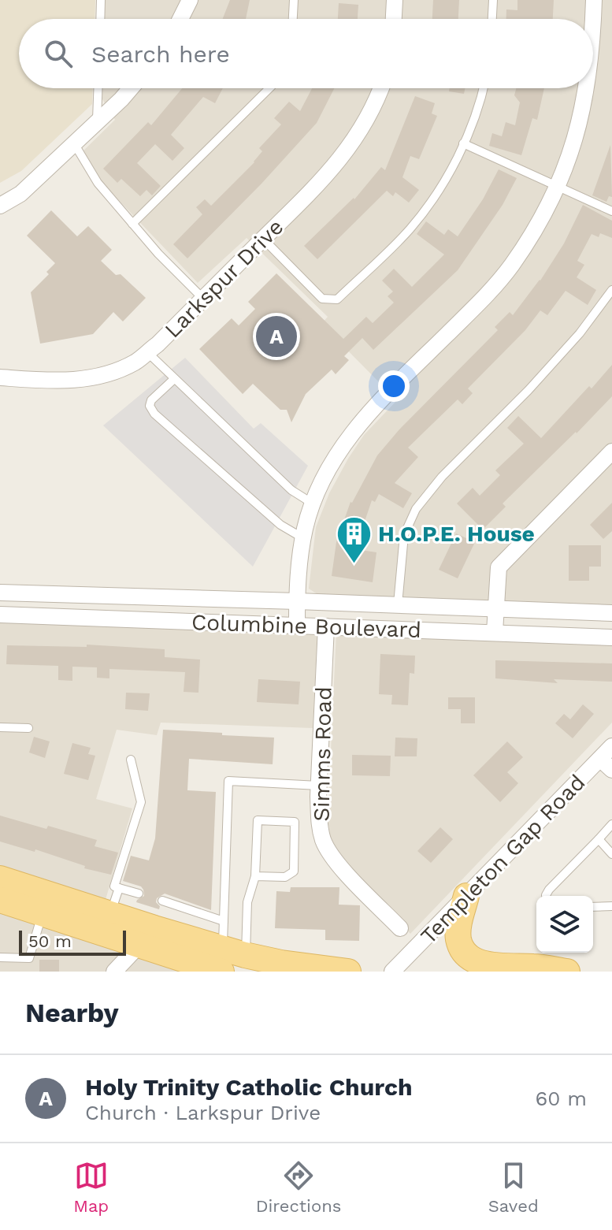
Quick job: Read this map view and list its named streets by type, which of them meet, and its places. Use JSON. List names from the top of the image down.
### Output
{
  "streets": {
    "street": [
      "Larkspur Drive",
      "Columbine Boulevard",
      "Simms Road",
      "Templeton Gap Road"
    ]
  },
  "crossings": [
    ["Columbine Boulevard", "Simms Road"]
  ],
  "places": {
    "building": ["H.O.P.E. House"]
  },
  "scale_bar": "50 m",
  "page": {
    "search": "Search here",
    "pins": "A",
    "scale": "50 m",
    "heading": "Nearby",
    "list": [
      {
        "mark": "A",
        "name": "Holy Trinity Catholic Church",
        "note": "Church · Larkspur Drive",
        "value": "60 m"
      }
    ],
    "nav": ["Map", "Directions", "Saved"]
  }
}
